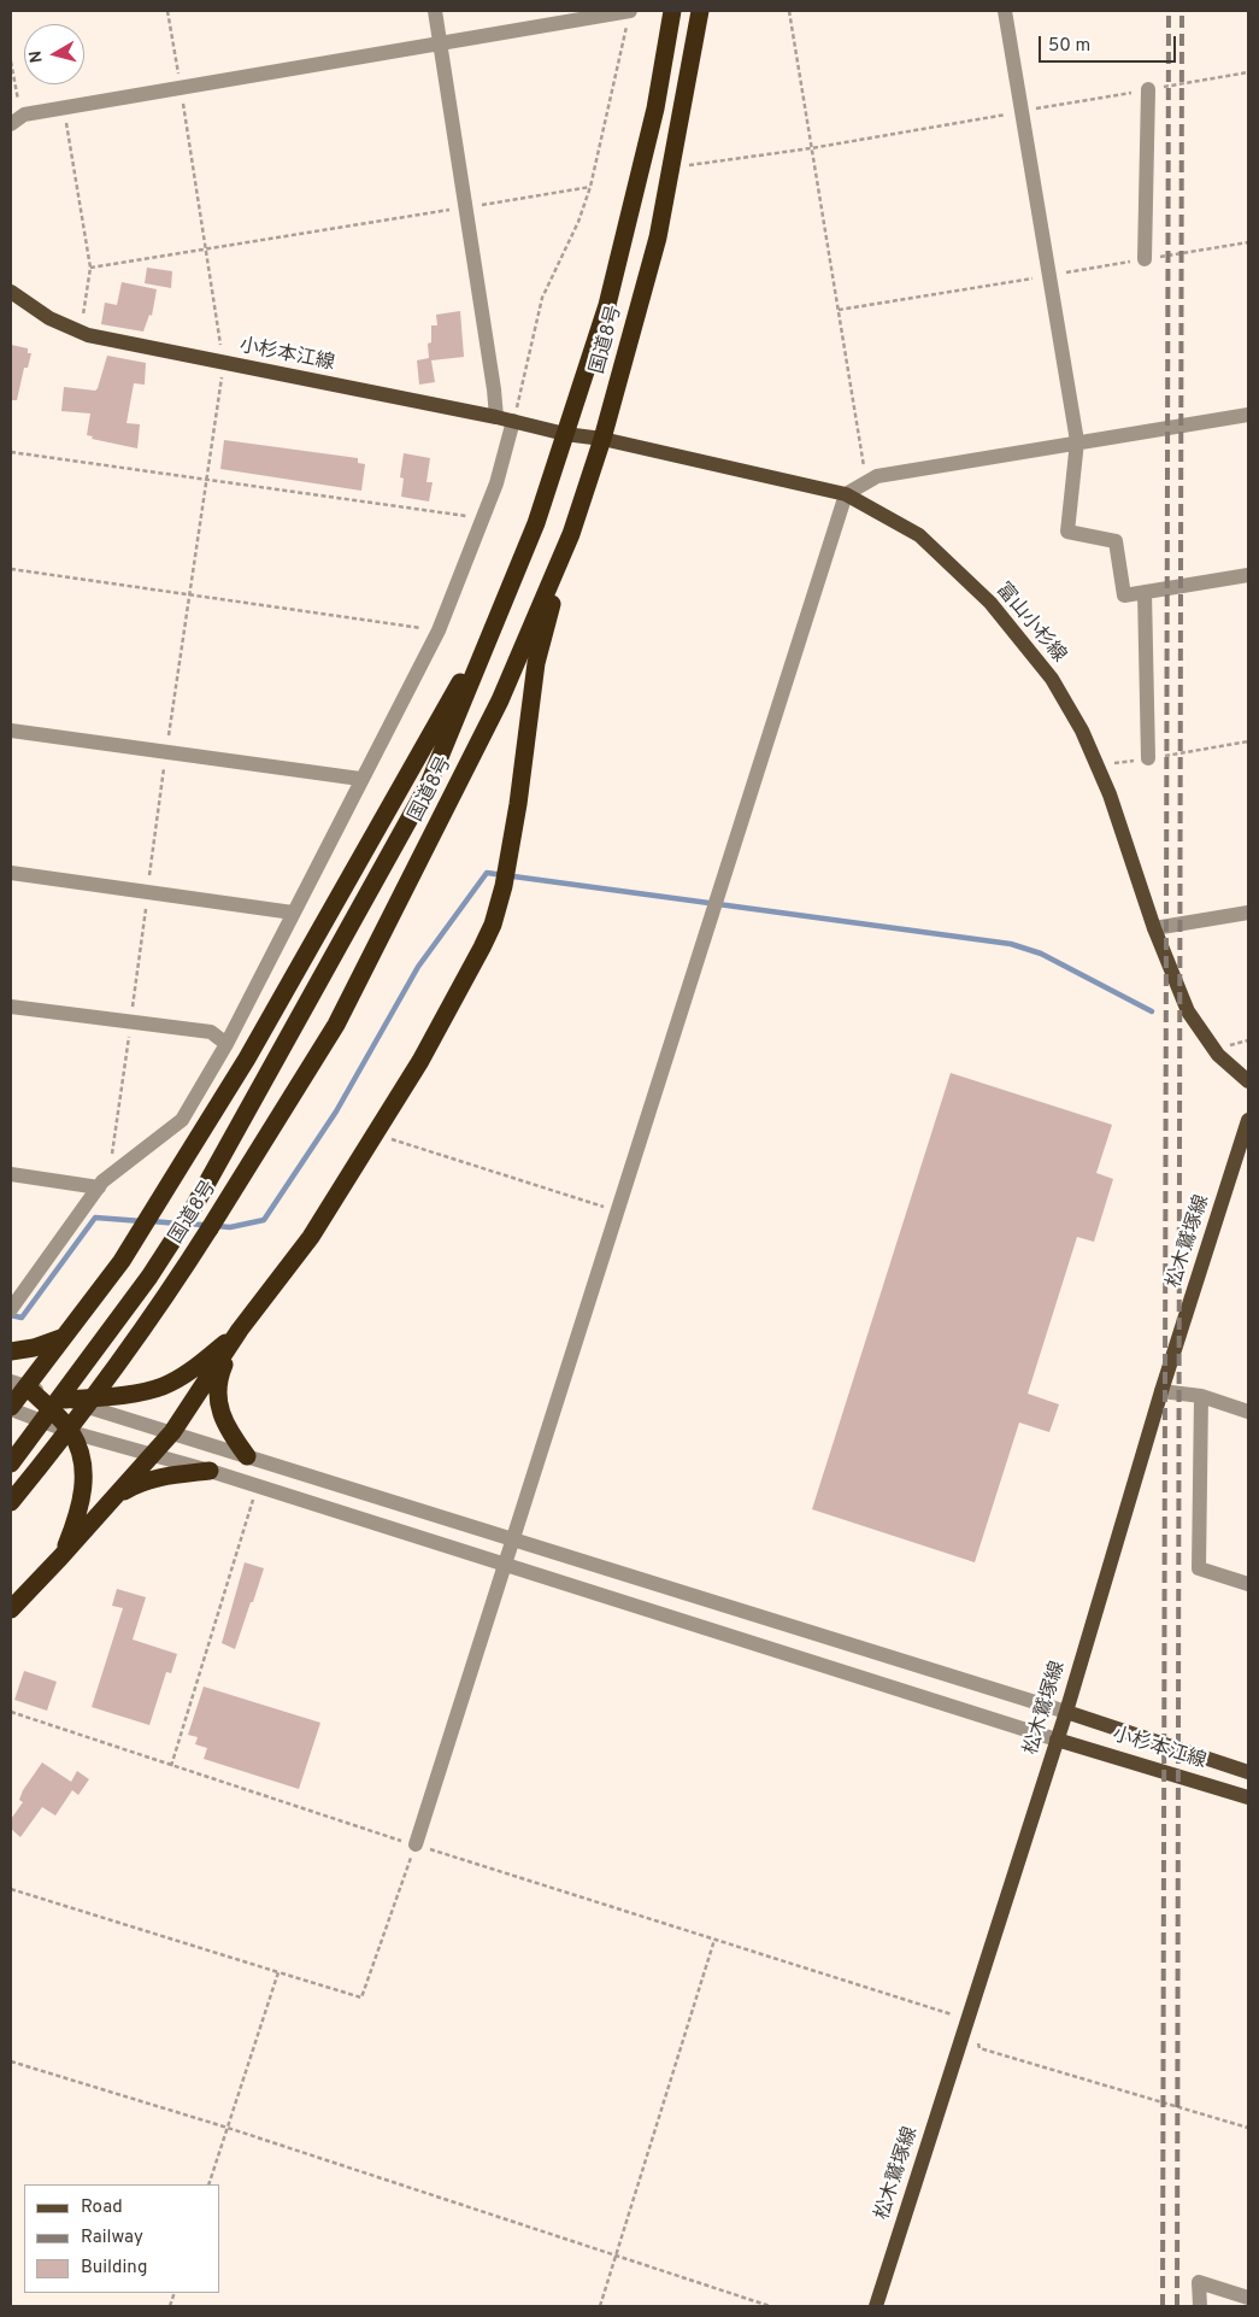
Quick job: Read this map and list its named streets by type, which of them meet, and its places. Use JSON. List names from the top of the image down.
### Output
{
  "streets": {
    "highway": ["国道8号"],
    "main road": ["小杉本江線", "富山小杉線", "松木鷲塚線"]
  },
  "crossings": [
    ["国道8号", "小杉本江線"],
    ["国道8号", "富山小杉線"],
    ["小杉本江線", "富山小杉線"],
    ["小杉本江線", "松木鷲塚線"]
  ],
  "legend": ["Road", "Railway", "Building"],
  "scale_bar": "50 m",
  "north": "left"
}
